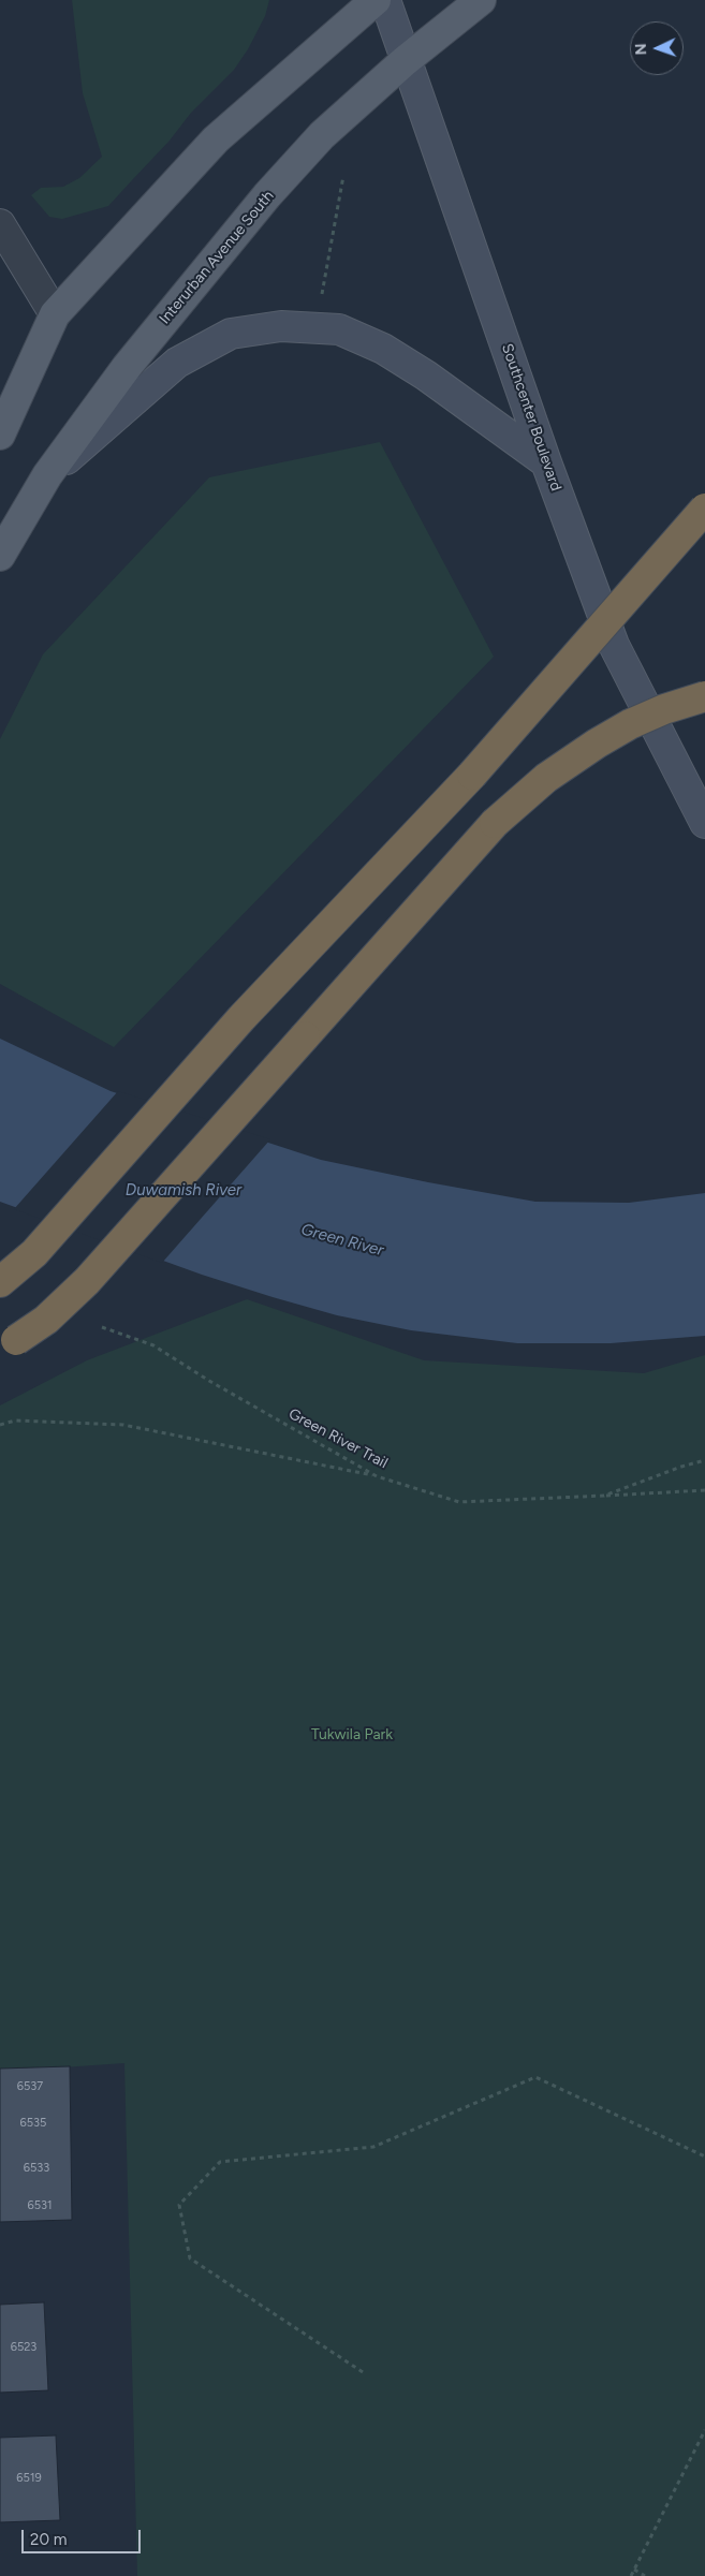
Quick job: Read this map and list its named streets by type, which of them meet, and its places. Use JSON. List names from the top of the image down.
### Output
{
  "streets": {
    "main road": ["Interurban Avenue South", "Southcenter Boulevard"],
    "path": ["Green River Trail"]
  },
  "crossings": [
    ["Interurban Avenue South", "Southcenter Boulevard"]
  ],
  "water": ["Duwamish River", "Green River"],
  "parks": ["Tukwila Park"],
  "house_numbers": [
    "6537",
    "6535",
    "6533",
    "6531",
    "6523",
    "6519"
  ],
  "scale_bar": "20 m",
  "north": "left"
}
